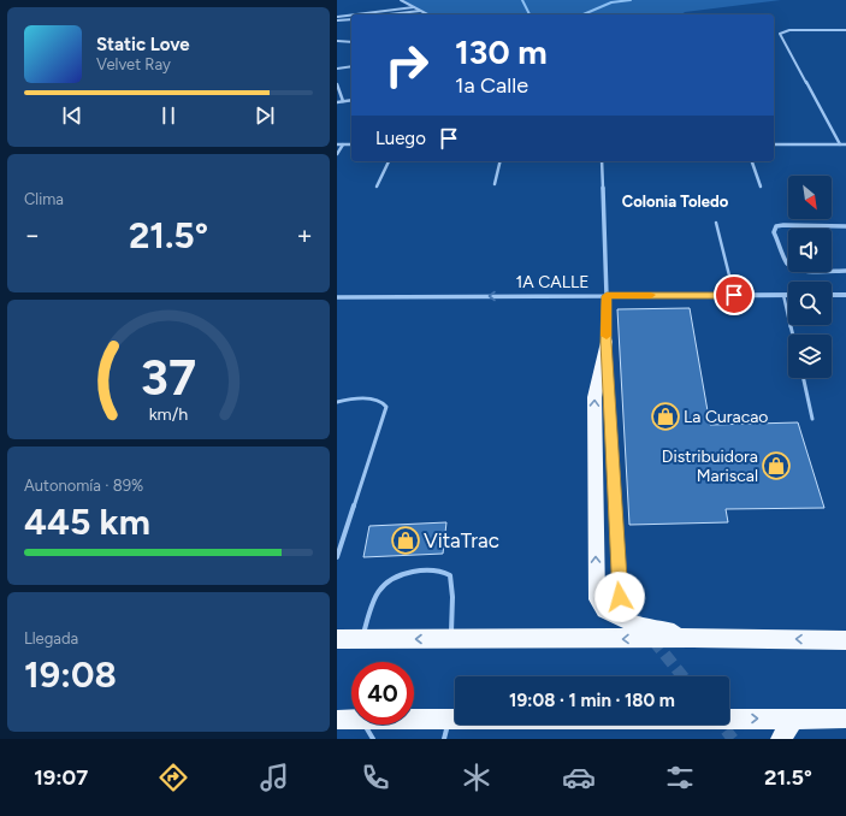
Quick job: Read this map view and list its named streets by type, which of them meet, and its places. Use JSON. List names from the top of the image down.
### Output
{
  "streets": {
    "street": ["1A CALLE"]
  },
  "one_way": ["1A CALLE"],
  "districts": ["Colonia Toledo"],
  "places": {
    "shop": ["La Curacao", "Distribuidora Mariscal", "VitaTrac"]
  },
  "north": "bottom right",
  "page": {
    "turn": ["130 m", "1a Calle"],
    "song": ["Static Love", "Velvet Ray"],
    "then": "Luego",
    "tile": [
      "Clima",
      ["Autonomía · 89%", "445 km"],
      ["Llegada", "19:08"]
    ],
    "heat": ["−", "21.5°", "+"],
    "limit": "40",
    "trip": "19:08 · 1 min · 180 m",
    "tabs": ["19:07", "21.5°"],
    "gauge": ["37", "km/h"]
  }
}
